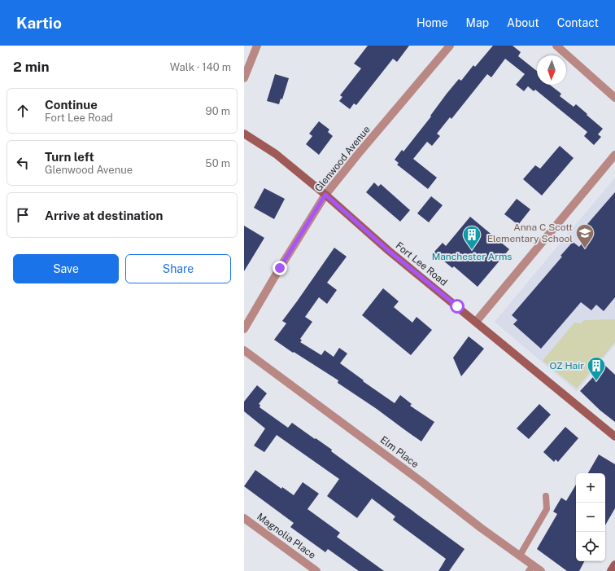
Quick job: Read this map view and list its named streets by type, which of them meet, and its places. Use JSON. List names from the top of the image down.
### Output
{
  "streets": {
    "main road": ["Fort Lee Road"],
    "street": ["Glenwood Avenue", "Elm Place", "Magnolia Place"]
  },
  "crossings": [
    ["Glenwood Avenue", "Fort Lee Road"]
  ],
  "places": {
    "school or university": ["Anna C Scott Elementary School"],
    "building": ["Manchester Arms", "OZ Hair"]
  },
  "north": "bottom",
  "page": {
    "header": "Kartio",
    "nav": [
      "Home",
      "Map",
      "About",
      "Contact"
    ],
    "heading": ["2 min", "Walk · 140 m"],
    "list": [
      ["Continue", "Fort Lee Road", "90 m"],
      ["Turn left", "Glenwood Avenue", "50 m"],
      "Arrive at destination"
    ],
    "buttons": ["Save", "Share"],
    "map_buttons": ["+", "−"]
  }
}
